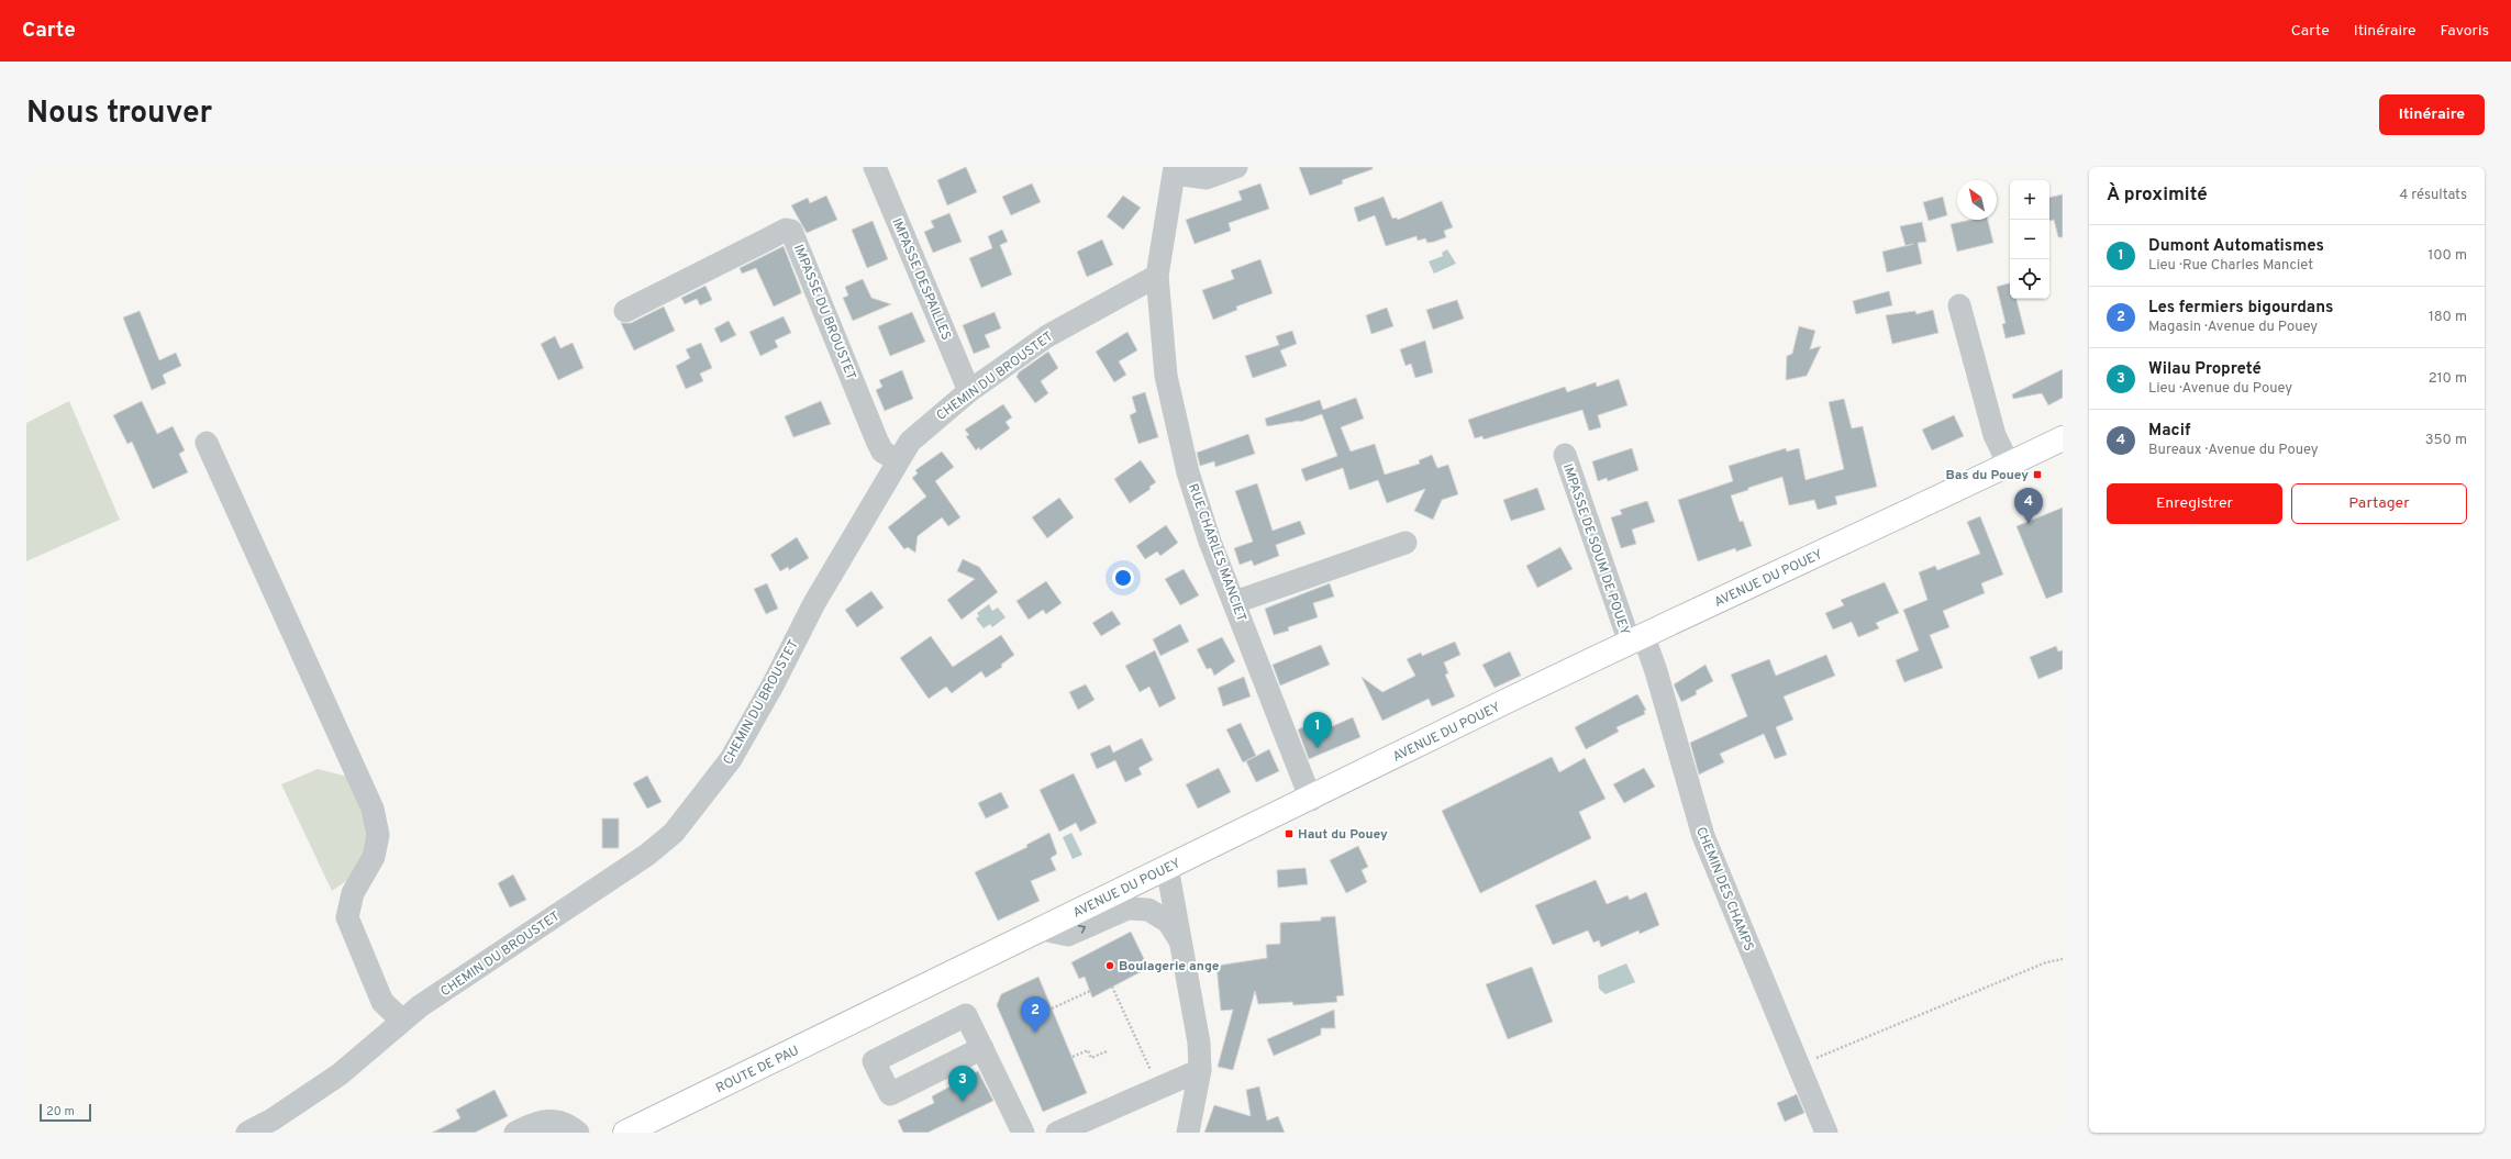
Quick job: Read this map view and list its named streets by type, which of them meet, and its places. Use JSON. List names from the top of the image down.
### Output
{
  "streets": {
    "main road": ["AVENUE DU POUEY", "ROUTE DE PAU"],
    "street": [
      "IMPASSE DESPAILLES",
      "IMPASSE DU BROUSTET",
      "CHEMIN DU BROUSTET",
      "IMPASSE DE SOUM DE POUEY",
      "RUE CHARLES MANCIET",
      "CHEMIN DES CHAMPS"
    ]
  },
  "crossings": [
    ["IMPASSE DESPAILLES", "CHEMIN DU BROUSTET"],
    ["IMPASSE DU BROUSTET", "CHEMIN DU BROUSTET"],
    ["CHEMIN DU BROUSTET", "RUE CHARLES MANCIET"],
    ["IMPASSE DE SOUM DE POUEY", "AVENUE DU POUEY"],
    ["IMPASSE DE SOUM DE POUEY", "CHEMIN DES CHAMPS"],
    ["RUE CHARLES MANCIET", "AVENUE DU POUEY"],
    ["AVENUE DU POUEY", "CHEMIN DES CHAMPS"],
    ["AVENUE DU POUEY", "ROUTE DE PAU"]
  ],
  "places": {
    "transit": ["Bas du Pouey", "Haut du Pouey"],
    "other": ["Boulagerie ange"]
  },
  "scale_bar": "20 m",
  "north": "top left",
  "page": {
    "header": "Carte",
    "nav": ["Carte", "Itinéraire", "Favoris"],
    "title": "Nous trouver",
    "buttons": [
      "Itinéraire",
      ["Enregistrer", "Partager"]
    ],
    "heading": ["À proximité", "4 résultats"],
    "map_buttons": ["+", "−"],
    "list": [
      {
        "mark": "1",
        "name": "Dumont Automatismes",
        "note": "Lieu · Rue Charles Manciet",
        "value": "100 m"
      },
      {
        "mark": "2",
        "name": "Les fermiers bigourdans",
        "note": "Magasin · Avenue du Pouey",
        "value": "180 m"
      },
      {
        "mark": "3",
        "name": "Wilau Propreté",
        "note": "Lieu · Avenue du Pouey",
        "value": "210 m"
      },
      {
        "mark": "4",
        "name": "Macif",
        "note": "Bureaux · Avenue du Pouey",
        "value": "350 m"
      }
    ],
    "pins": [
      "4",
      "1",
      "2",
      "3"
    ],
    "scale": "20 m"
  }
}
